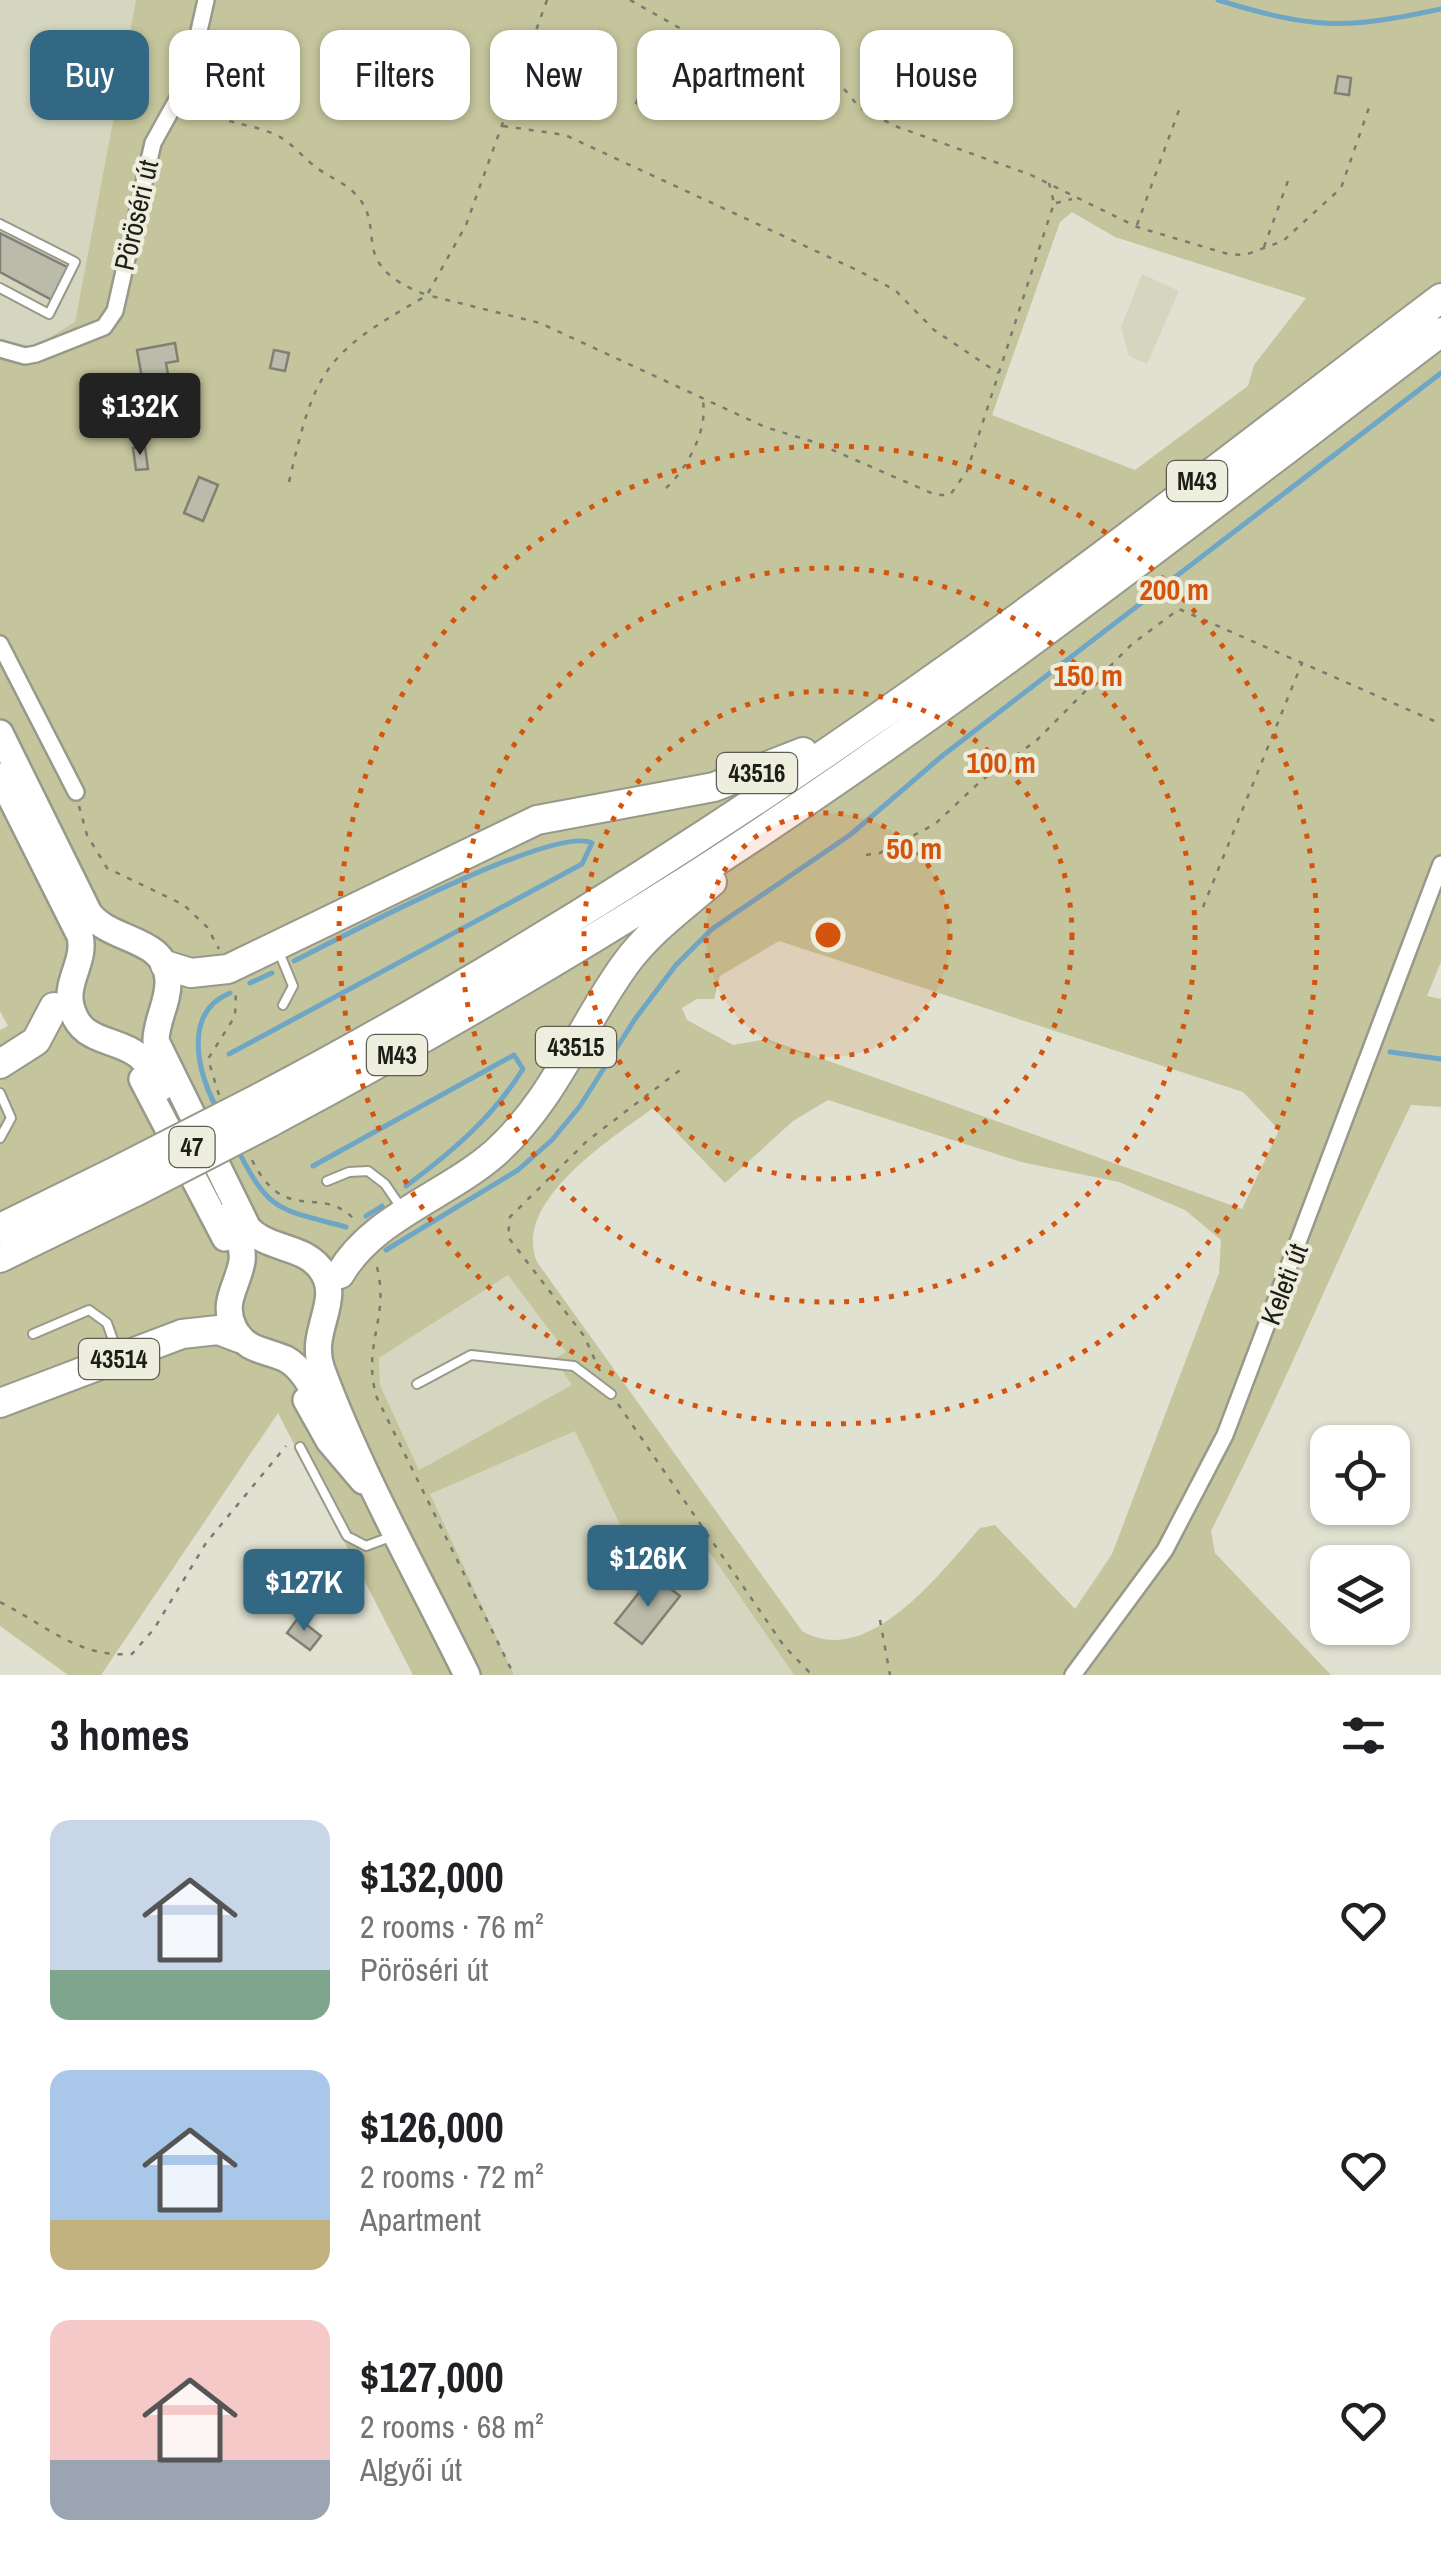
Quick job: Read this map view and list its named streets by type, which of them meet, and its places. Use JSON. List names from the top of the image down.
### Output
{
  "streets": {
    "highway": [
      "M43",
      "43516",
      "43515",
      "43514"
    ],
    "main road": ["47"],
    "street": ["Pöröséri út", "Keleti út"]
  },
  "crossings": [
    ["M43", "43516"],
    ["M43", "43515"],
    ["43516", "47"],
    ["43515", "47"],
    ["47", "43514"]
  ],
  "page": {
    "chip": [
      "Buy",
      "Rent",
      "Filters",
      "New",
      "Apartment",
      "House"
    ],
    "price": ["$132K", "$126K", "$127K"],
    "heading": "3 homes",
    "list": [
      {
        "name": "$132,000",
        "note": "2 rooms · 76 m² · Pöröséri út"
      },
      {
        "name": "$126,000",
        "note": "2 rooms · 72 m² · Apartment"
      },
      {
        "name": "$127,000",
        "note": "2 rooms · 68 m² · Algyői út"
      }
    ]
  },
  "rings": [
    "200 m",
    "150 m",
    "100 m",
    "50 m"
  ]
}
